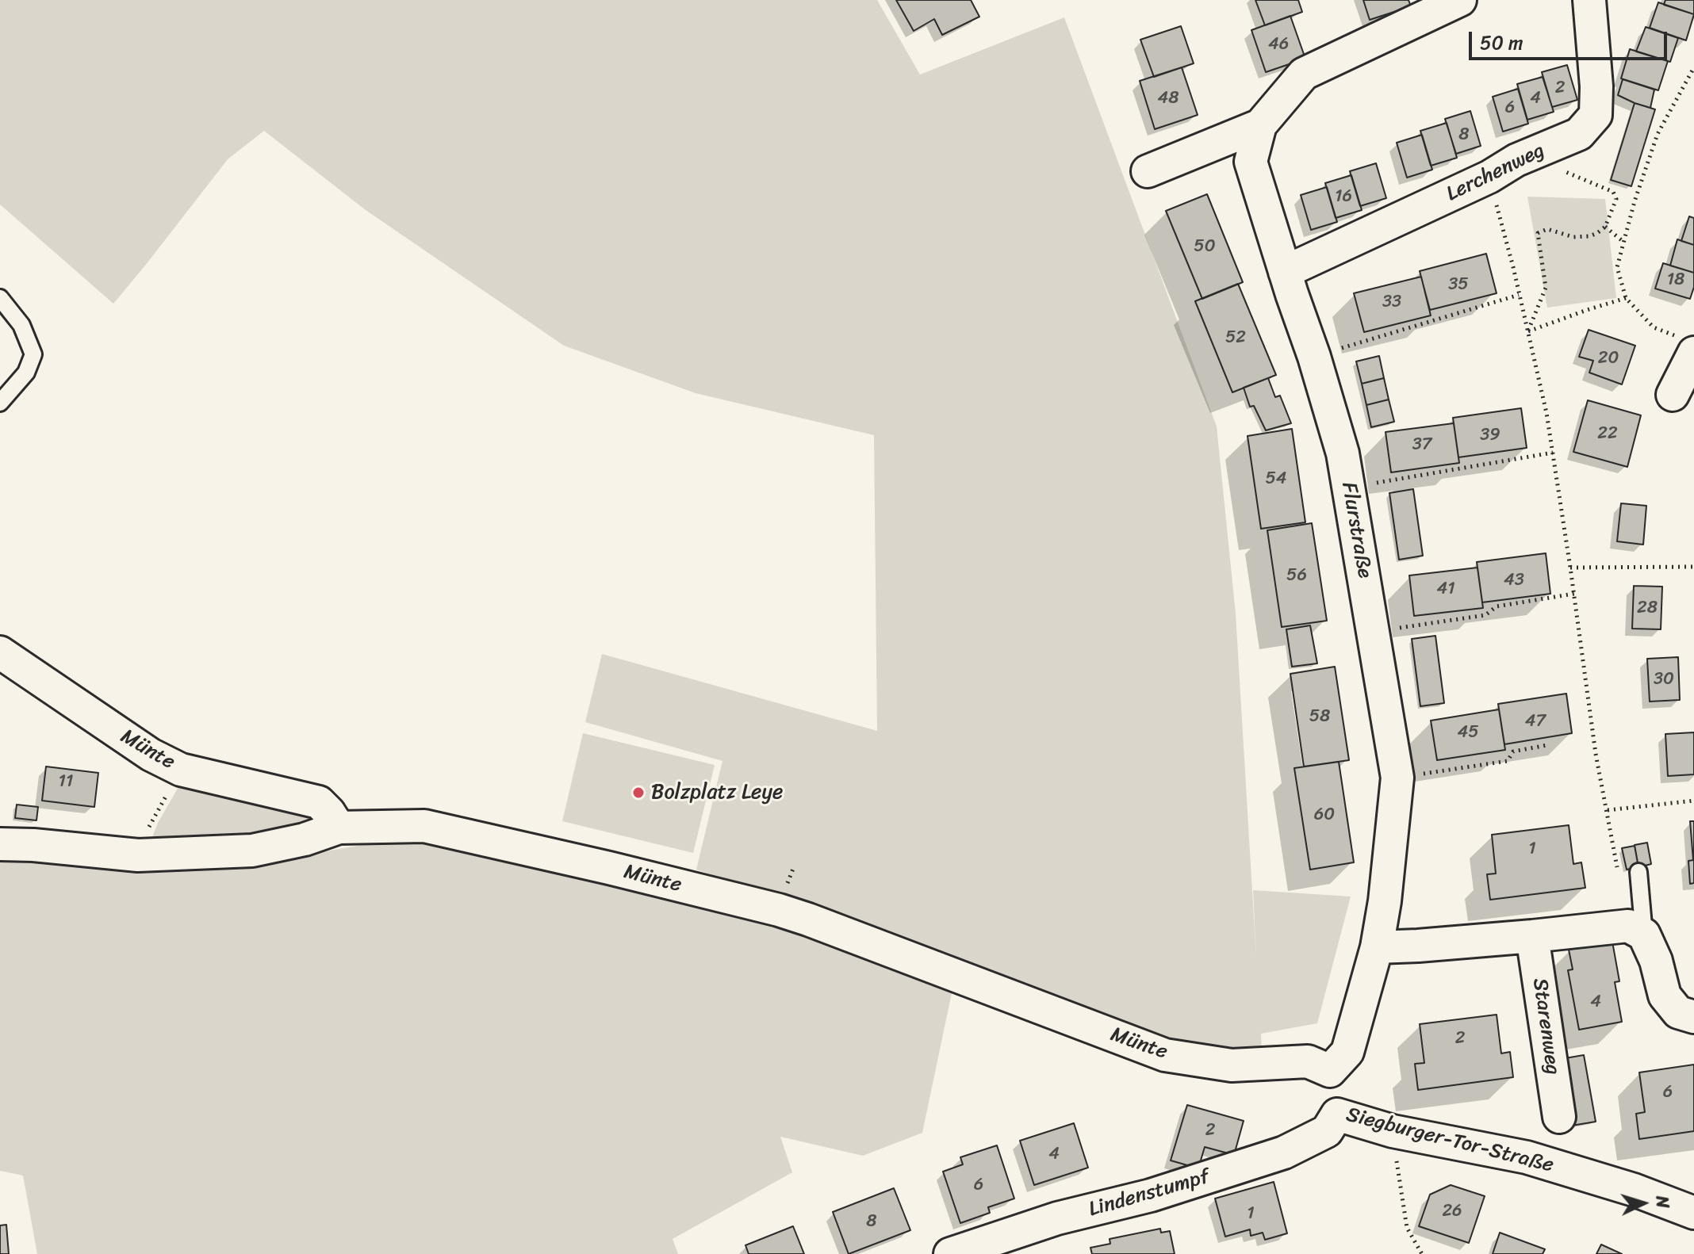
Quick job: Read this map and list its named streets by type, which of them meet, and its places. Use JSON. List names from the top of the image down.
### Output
{
  "streets": {
    "street": [
      "Lerchenweg",
      "Flurstraße",
      "Münte",
      "Starenweg",
      "Siegburger-Tor-Straße",
      "Lindenstumpf"
    ]
  },
  "crossings": [
    ["Lerchenweg", "Flurstraße"],
    ["Münte", "Siegburger-Tor-Straße"],
    ["Siegburger-Tor-Straße", "Lindenstumpf"]
  ],
  "places": ["Bolzplatz Leye"],
  "house_numbers": [
    "46",
    "2",
    "48",
    "4",
    "6",
    "8",
    "16",
    "50",
    "18",
    "35",
    "33",
    "52",
    "20",
    "22",
    "39",
    "37",
    "54",
    "56",
    "43",
    "41",
    "28",
    "30",
    "58",
    "47",
    "45",
    "11",
    "60",
    "1",
    "4",
    "2",
    "6",
    "2",
    "4",
    "6",
    "26",
    "1",
    "8"
  ],
  "scale_bar": "50 m",
  "north": "right"
}
